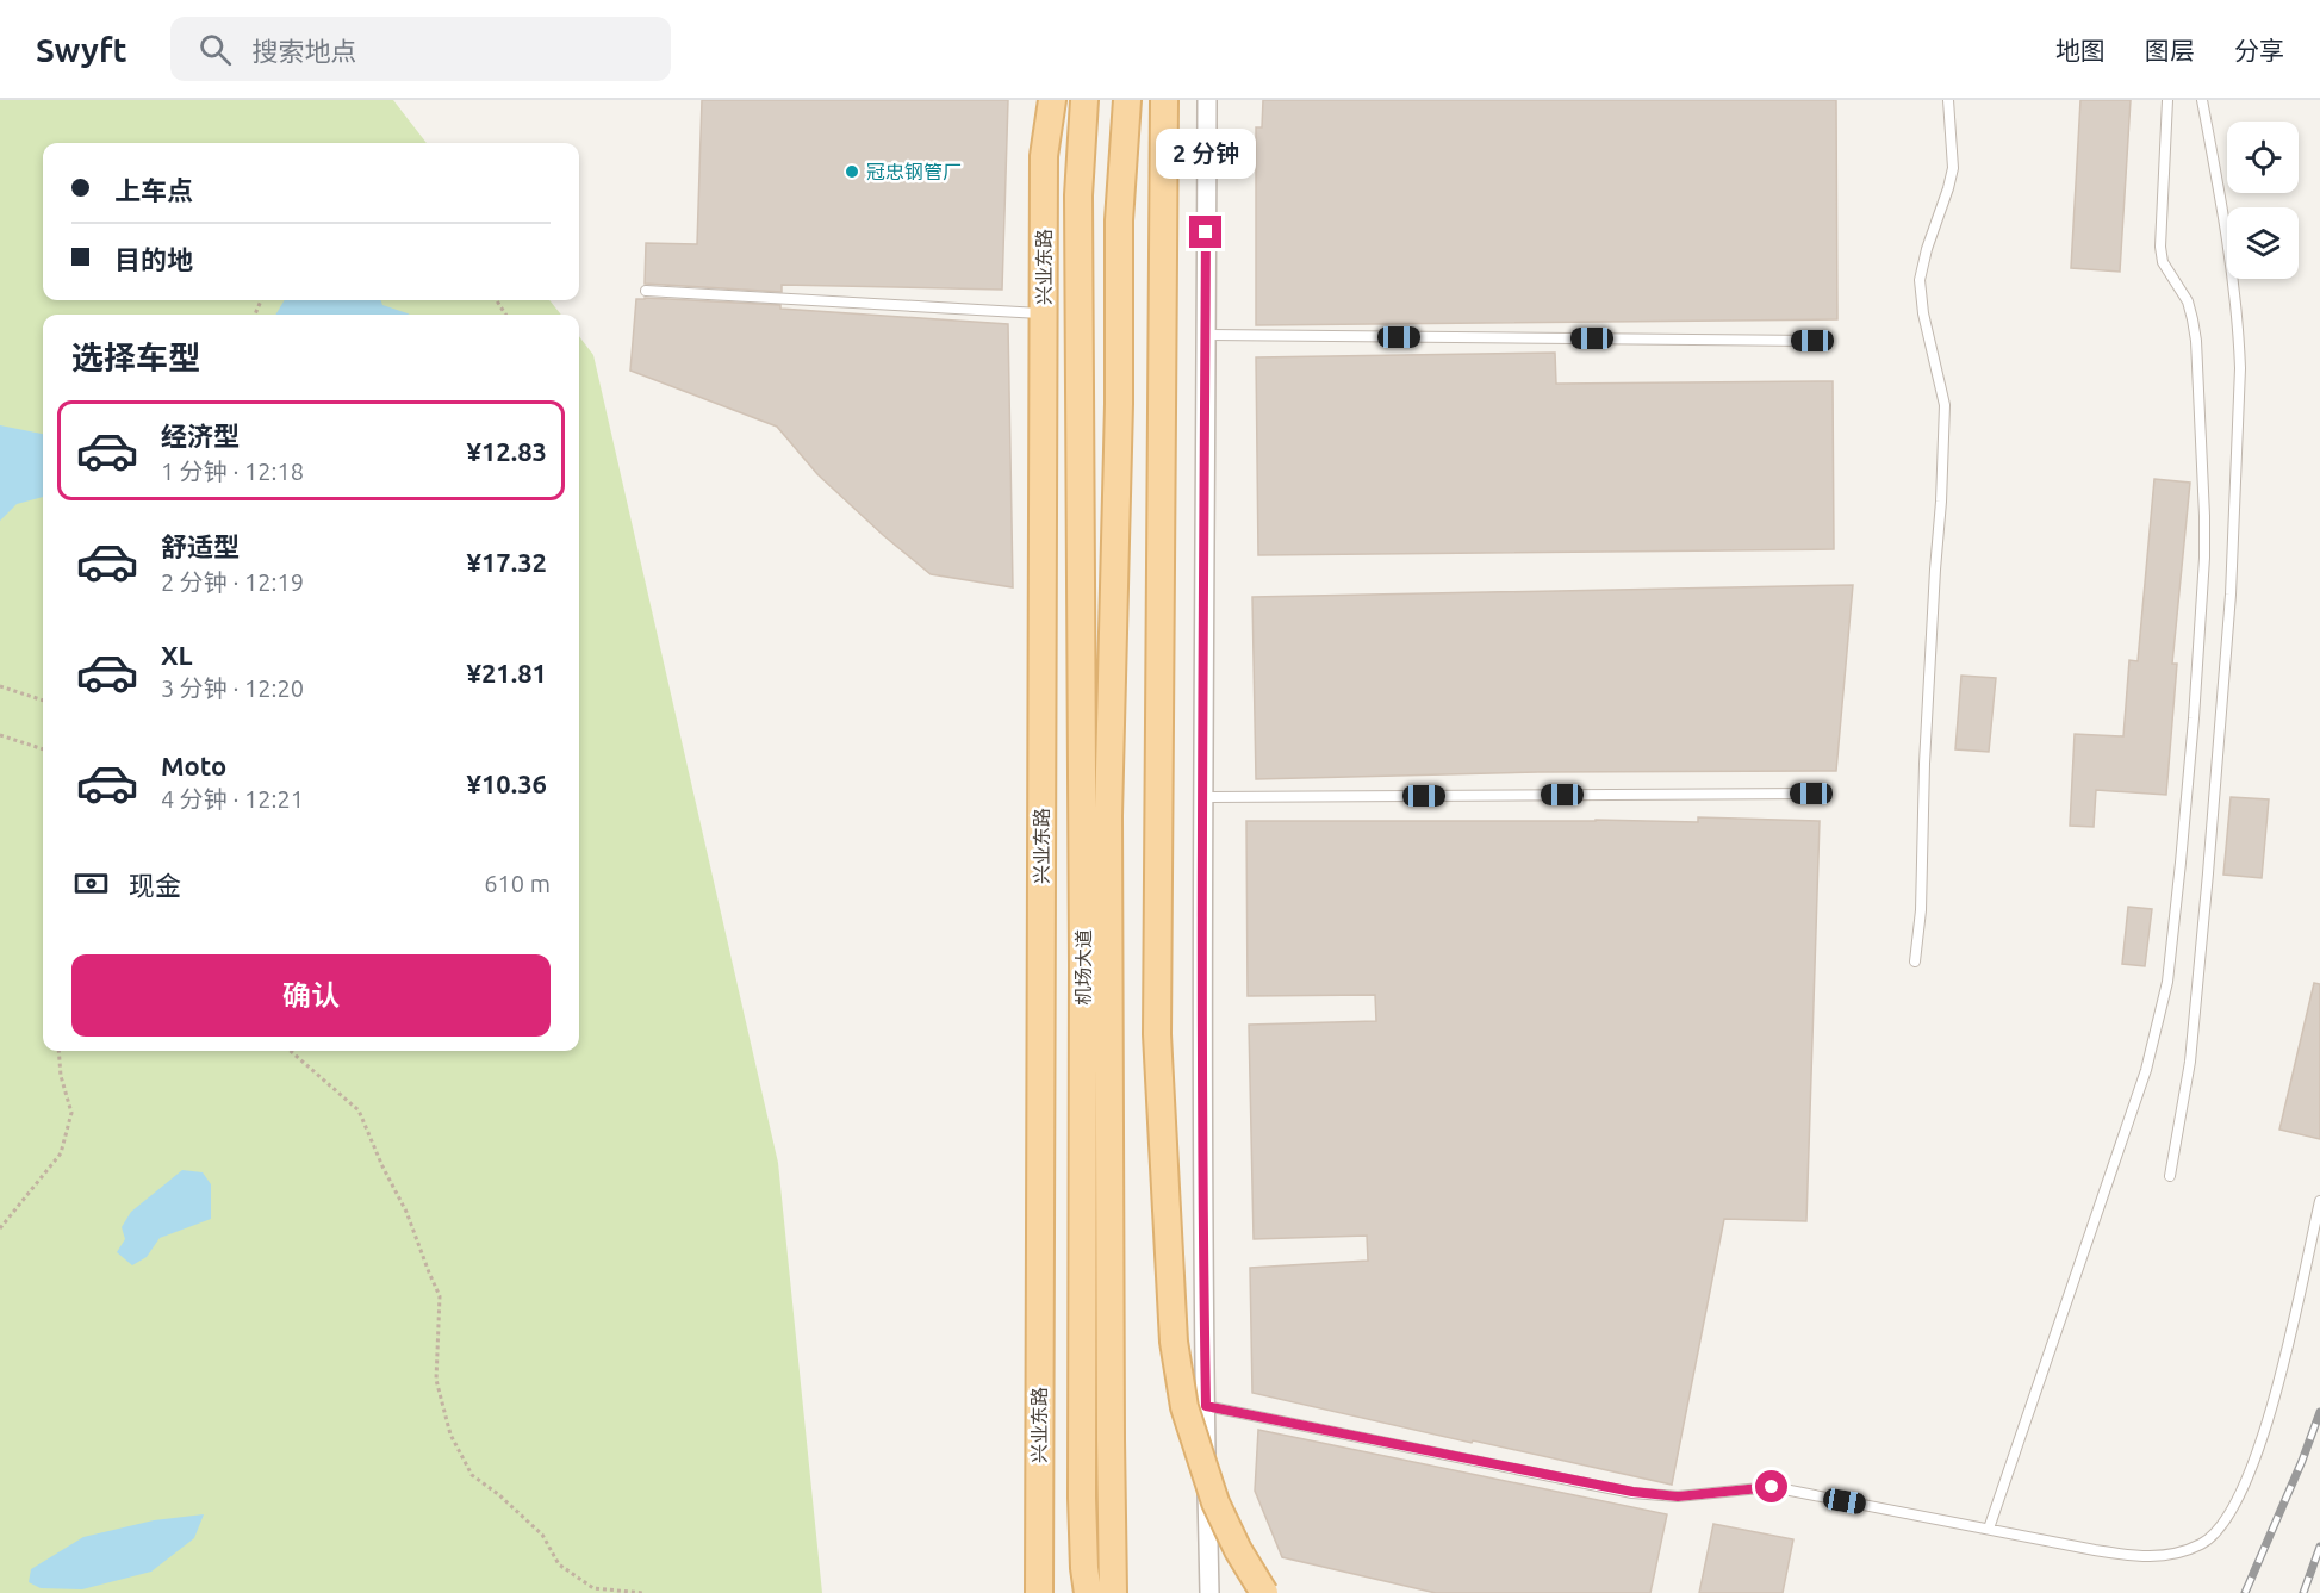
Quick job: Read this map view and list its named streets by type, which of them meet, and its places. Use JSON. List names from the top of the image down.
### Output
{
  "streets": {
    "main road": ["兴业东路", "机场大道"]
  },
  "places": ["冠忠钢管厂"],
  "page": {
    "header": "Swyft",
    "search": "搜索地点",
    "nav": ["地图", "图层", "分享"],
    "bubble": "2 分钟",
    "banner": ["上车点", "目的地"],
    "heading": "选择车型",
    "list": [
      {
        "name": "经济型",
        "note": "1 分钟 · 12:18",
        "value": "¥12.83"
      },
      {
        "name": "舒适型",
        "note": "2 分钟 · 12:19",
        "value": "¥17.32"
      },
      {
        "name": "XL",
        "note": "3 分钟 · 12:20",
        "value": "¥21.81"
      },
      {
        "name": "Moto",
        "note": "4 分钟 · 12:21",
        "value": "¥10.36"
      }
    ],
    "pay": ["现金", "610 m"],
    "buttons": "确认"
  }
}
